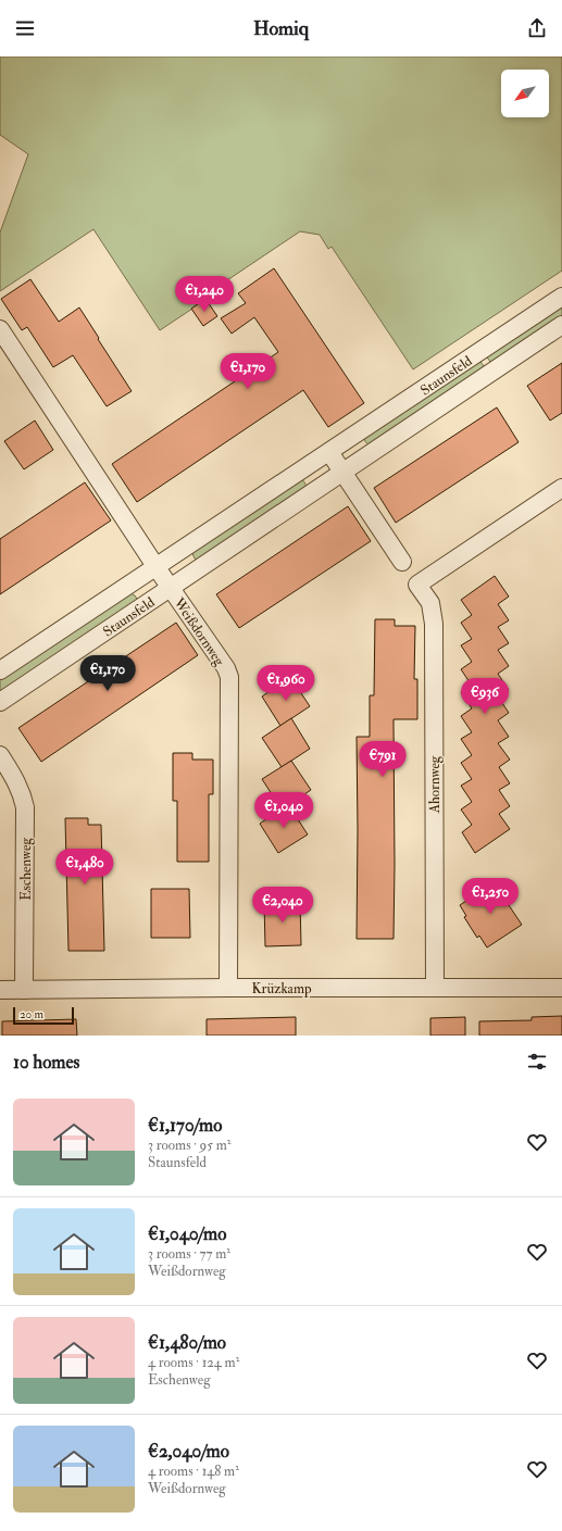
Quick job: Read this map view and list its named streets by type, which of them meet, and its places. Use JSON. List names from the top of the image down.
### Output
{
  "streets": {
    "street": [
      "Staunsfeld",
      "Weißdornweg",
      "Ahornweg",
      "Eschenweg",
      "Krüzkamp"
    ]
  },
  "crossings": [
    ["Staunsfeld", "Weißdornweg"],
    ["Weißdornweg", "Krüzkamp"],
    ["Ahornweg", "Krüzkamp"],
    ["Eschenweg", "Krüzkamp"]
  ],
  "scale_bar": "20 m",
  "north": "bottom left",
  "page": {
    "header": "Homiq",
    "price": [
      "€1,240",
      "€1,170",
      "€1,170",
      "€1,960",
      "€936",
      "€791",
      "€1,040",
      "€1,480",
      "€1,250",
      "€2,040"
    ],
    "scale": "20 m",
    "heading": "10 homes",
    "list": [
      {
        "name": "€1,170/mo",
        "note": "3 rooms · 95 m² · Staunsfeld"
      },
      {
        "name": "€1,040/mo",
        "note": "3 rooms · 77 m² · Weißdornweg"
      },
      {
        "name": "€1,480/mo",
        "note": "4 rooms · 124 m² · Eschenweg"
      },
      {
        "name": "€2,040/mo",
        "note": "4 rooms · 148 m² · Weißdornweg"
      }
    ]
  }
}
